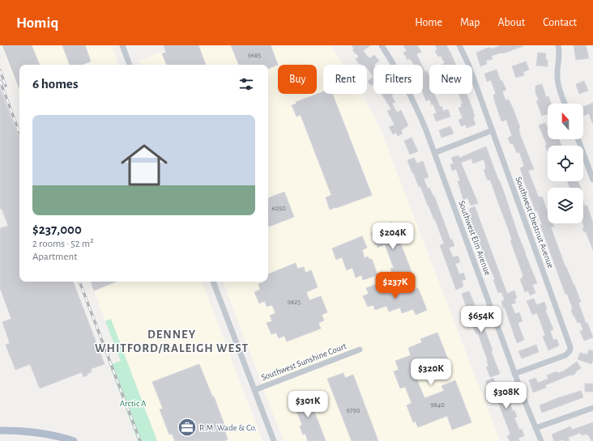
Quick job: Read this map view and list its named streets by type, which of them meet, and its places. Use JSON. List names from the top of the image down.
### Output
{
  "streets": {
    "street": ["Southwest Chestnut Avenue", "Southwest Elm Avenue", "Southwest Sunshine Court"]
  },
  "crossings": [
    ["Southwest Chestnut Avenue", "Southwest Elm Avenue"]
  ],
  "districts": ["DENNEY WHITFORD/RALEIGH WEST"],
  "parks": ["Arctic A"],
  "places": {
    "office": ["R.M. Wade & Co."]
  },
  "house_numbers": [
    "9685",
    "6050",
    "9825",
    "9840",
    "9790"
  ],
  "north": "top",
  "page": {
    "header": "Homiq",
    "nav": [
      "Home",
      "Map",
      "About",
      "Contact"
    ],
    "chip": [
      "Buy",
      "Rent",
      "Filters",
      "New"
    ],
    "heading": "6 homes",
    "list": [
      {
        "name": "$237,000",
        "note": "2 rooms · 52 m² · Apartment"
      }
    ],
    "price": [
      "$204K",
      "$237K",
      "$654K",
      "$320K",
      "$308K",
      "$301K"
    ]
  }
}
